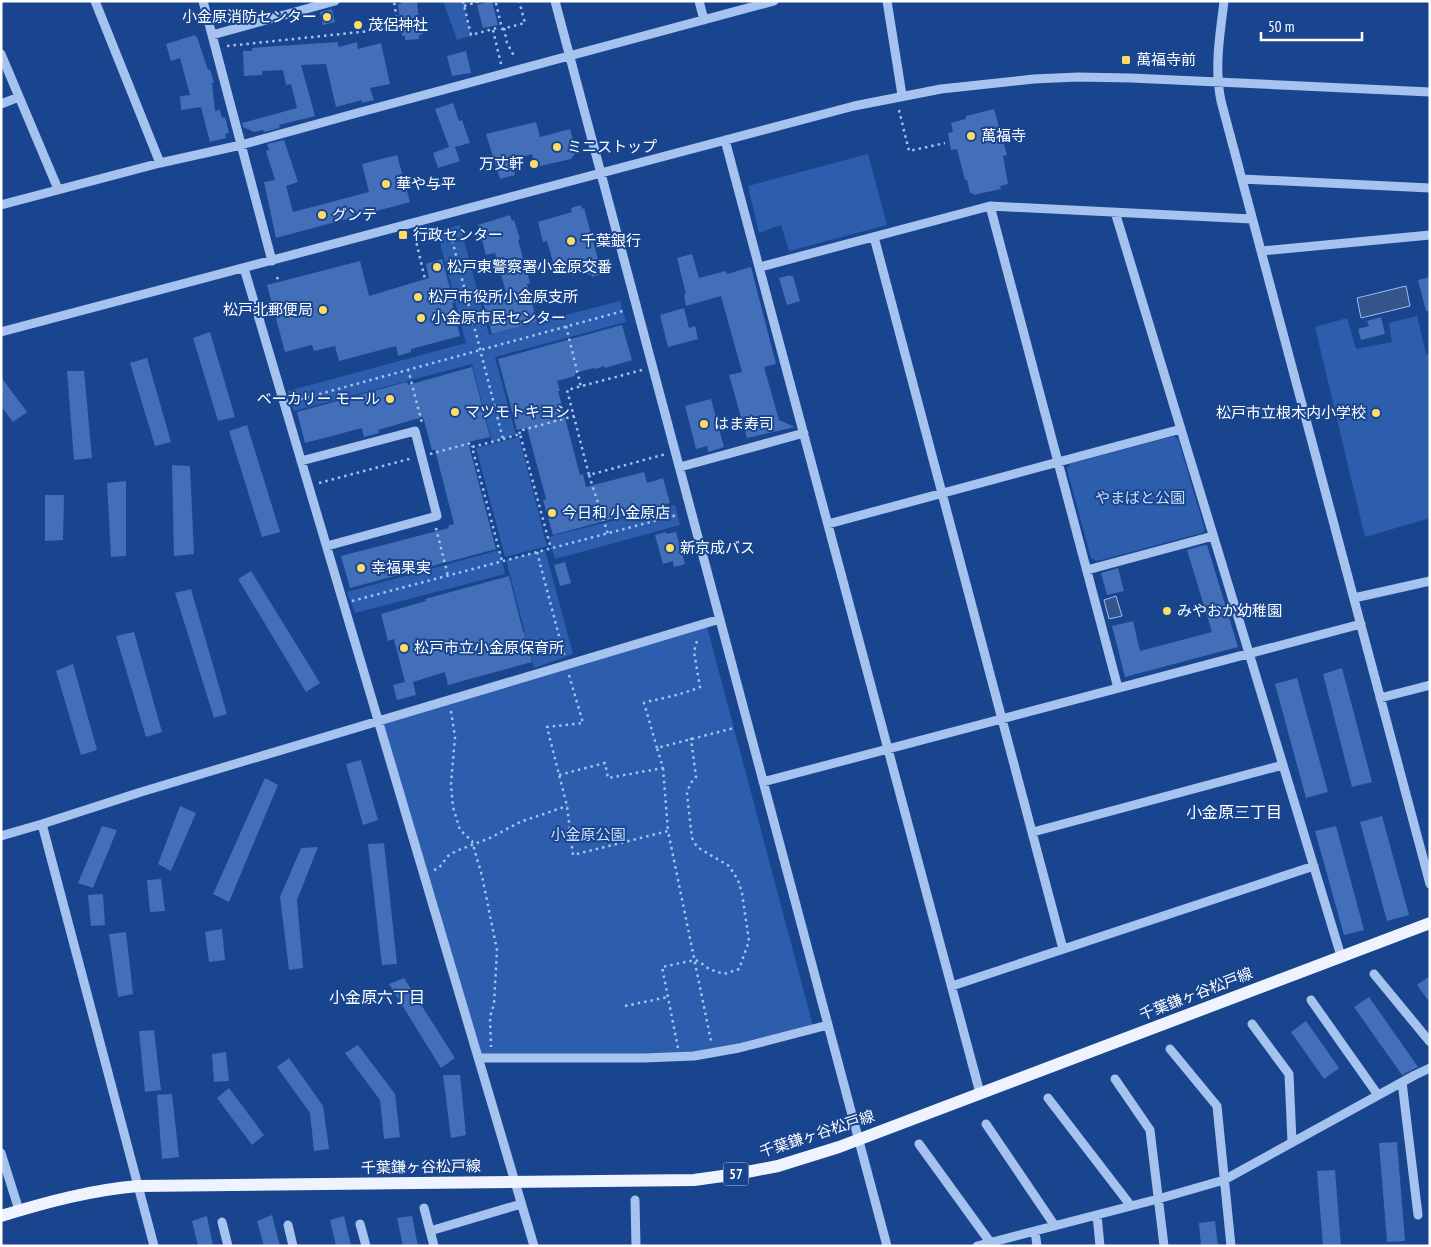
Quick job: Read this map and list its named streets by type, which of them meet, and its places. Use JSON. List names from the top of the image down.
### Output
{
  "streets": {
    "main road": ["千葉鎌ヶ谷松戸線", "57"]
  },
  "districts": ["小金原三丁目", "小金原六丁目"],
  "parks": ["やまばと公園", "小金原公園"],
  "places": {
    "other": [
      "小金原消防センター",
      "茂侶神社",
      "萬福寺",
      "ミニストップ",
      "万丈軒",
      "華や与平",
      "グンテ",
      "千葉銀行",
      "松戸東警察署小金原交番",
      "松戸市役所小金原支所",
      "松戸北郵便局",
      "小金原市民センター",
      "ベーカリー モール",
      "マツモトキヨシ",
      "松戸市立根木内小学校",
      "はま寿司",
      "今日和 小金原店",
      "新京成バス",
      "幸福果実",
      "みやおか幼稚園",
      "松戸市立小金原保育所"
    ],
    "transit": ["萬福寺前", "行政センター"]
  },
  "scale_bar": "50 m"
}
